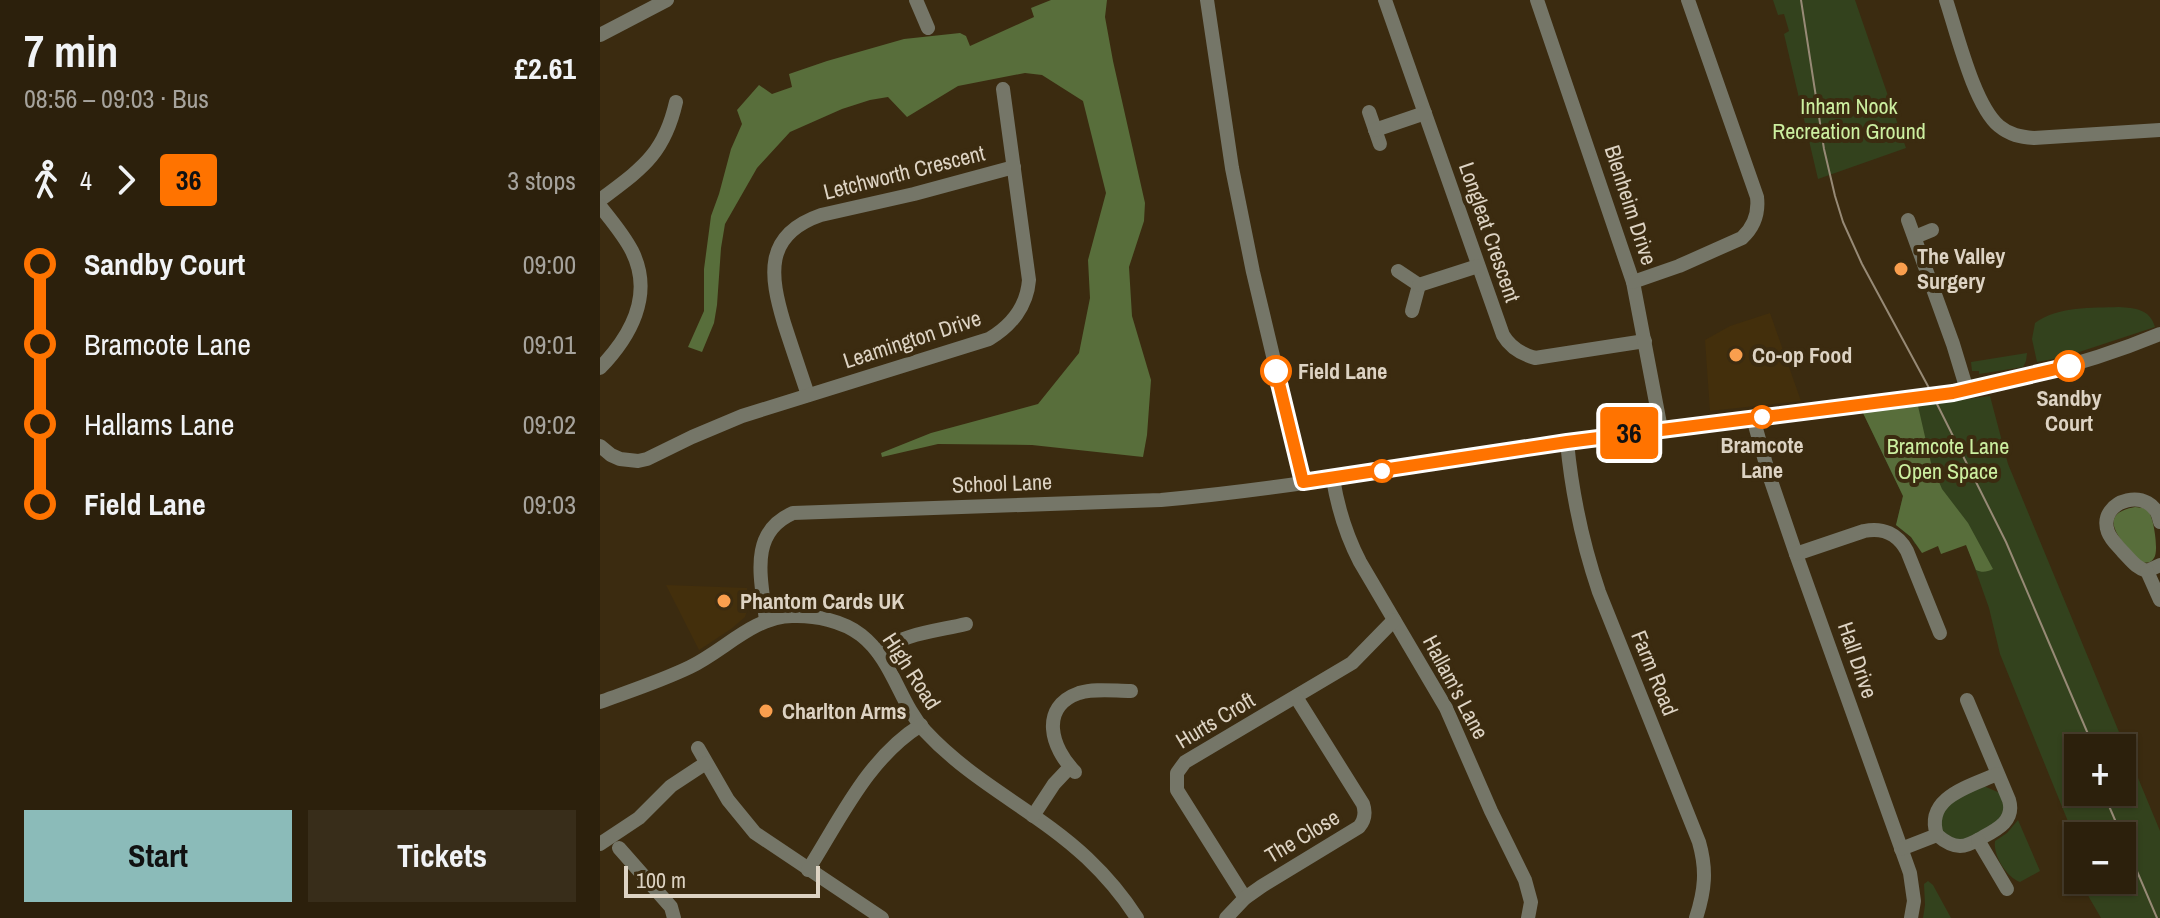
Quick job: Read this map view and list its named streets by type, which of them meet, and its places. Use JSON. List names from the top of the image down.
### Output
{
  "streets": {
    "street": [
      "Letchworth Crescent",
      "Blenheim Drive",
      "Longleat Crescent",
      "Leamington Drive",
      "School Lane",
      "Hall Drive",
      "High Road",
      "Farm Road",
      "Hallam's Lane",
      "Hurts Croft",
      "The Close"
    ]
  },
  "crossings": [
    ["Letchworth Crescent", "Leamington Drive"],
    ["Blenheim Drive", "Longleat Crescent"],
    ["School Lane", "High Road"],
    ["School Lane", "Hallam's Lane"],
    ["Hallam's Lane", "Hurts Croft"],
    ["Hurts Croft", "The Close"]
  ],
  "parks": ["Inham Nook Recreation Ground", "Bramcote Lane Open Space"],
  "places": [
    "The Valley Surgery",
    "Co-op Food",
    "Sandby Court",
    "Field Lane",
    "Bramcote Lane",
    "Phantom Cards UK",
    "Charlton Arms"
  ],
  "lines": ["bus line 36"],
  "scale_bar": "100 m",
  "page": {
    "heading": ["7 min", "08:56 – 09:03 · Bus", "£2.61"],
    "on_map": "36",
    "legs": ["4", "36", "3 stops"],
    "list": [
      {
        "name": "Sandby Court",
        "value": "09:00"
      },
      {
        "name": "Bramcote Lane",
        "value": "09:01"
      },
      {
        "name": "Hallams Lane",
        "value": "09:02"
      },
      {
        "name": "Field Lane",
        "value": "09:03"
      }
    ],
    "map_buttons": ["+", "−"],
    "buttons": ["Start", "Tickets"],
    "scale": "100 m"
  }
}
